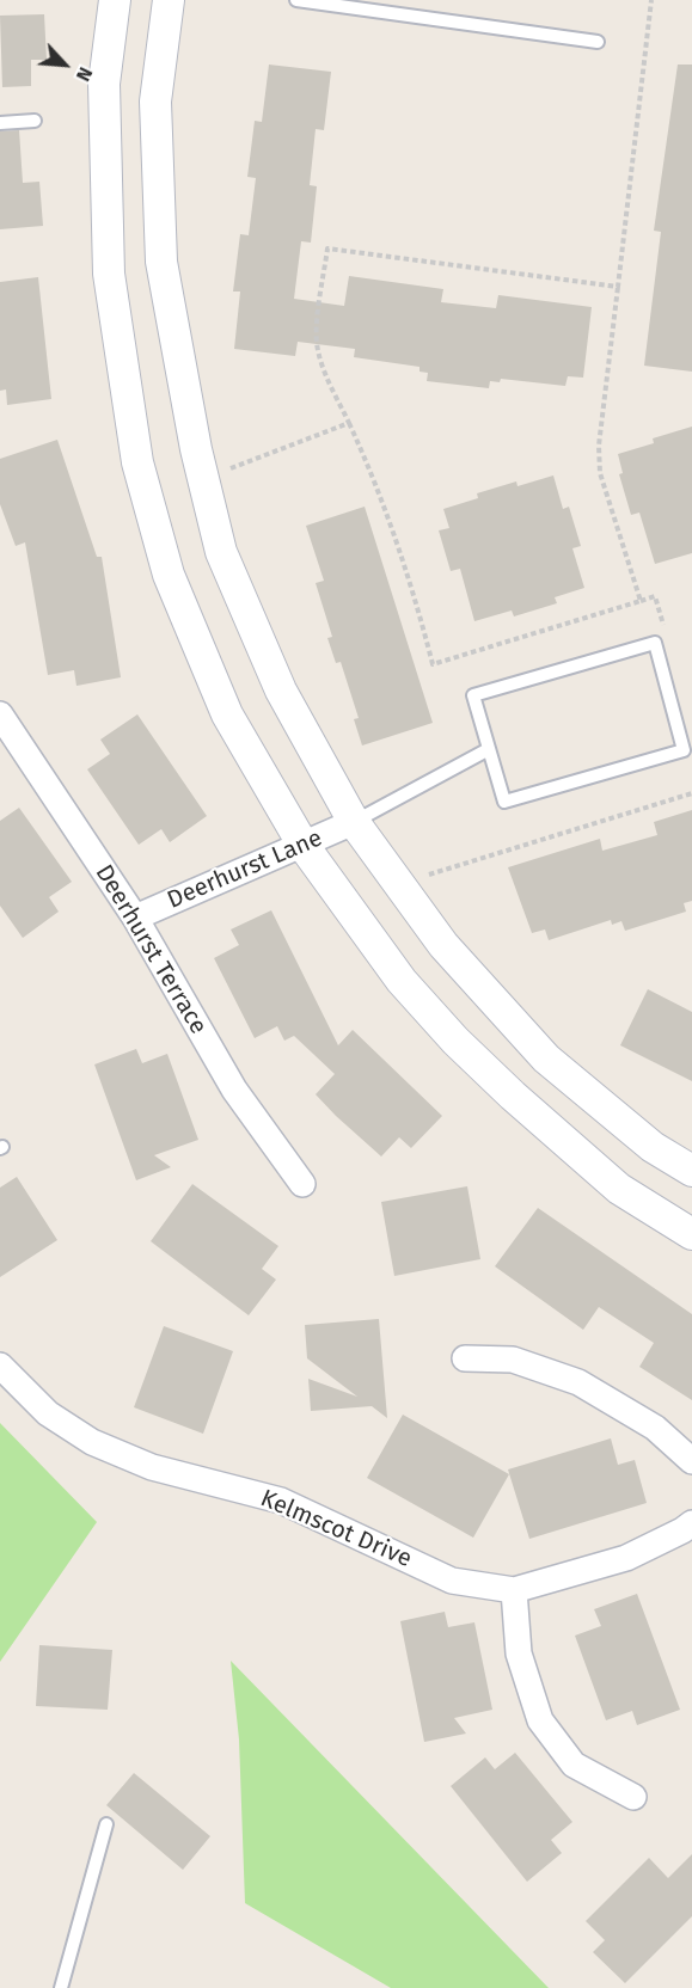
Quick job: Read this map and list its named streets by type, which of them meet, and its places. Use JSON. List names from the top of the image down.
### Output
{
  "streets": {
    "street": ["Deerhurst Lane", "Deerhurst Terrace", "Kelmscot Drive"]
  },
  "crossings": [
    ["Deerhurst Lane", "Deerhurst Terrace"]
  ],
  "north": "bottom right"
}
